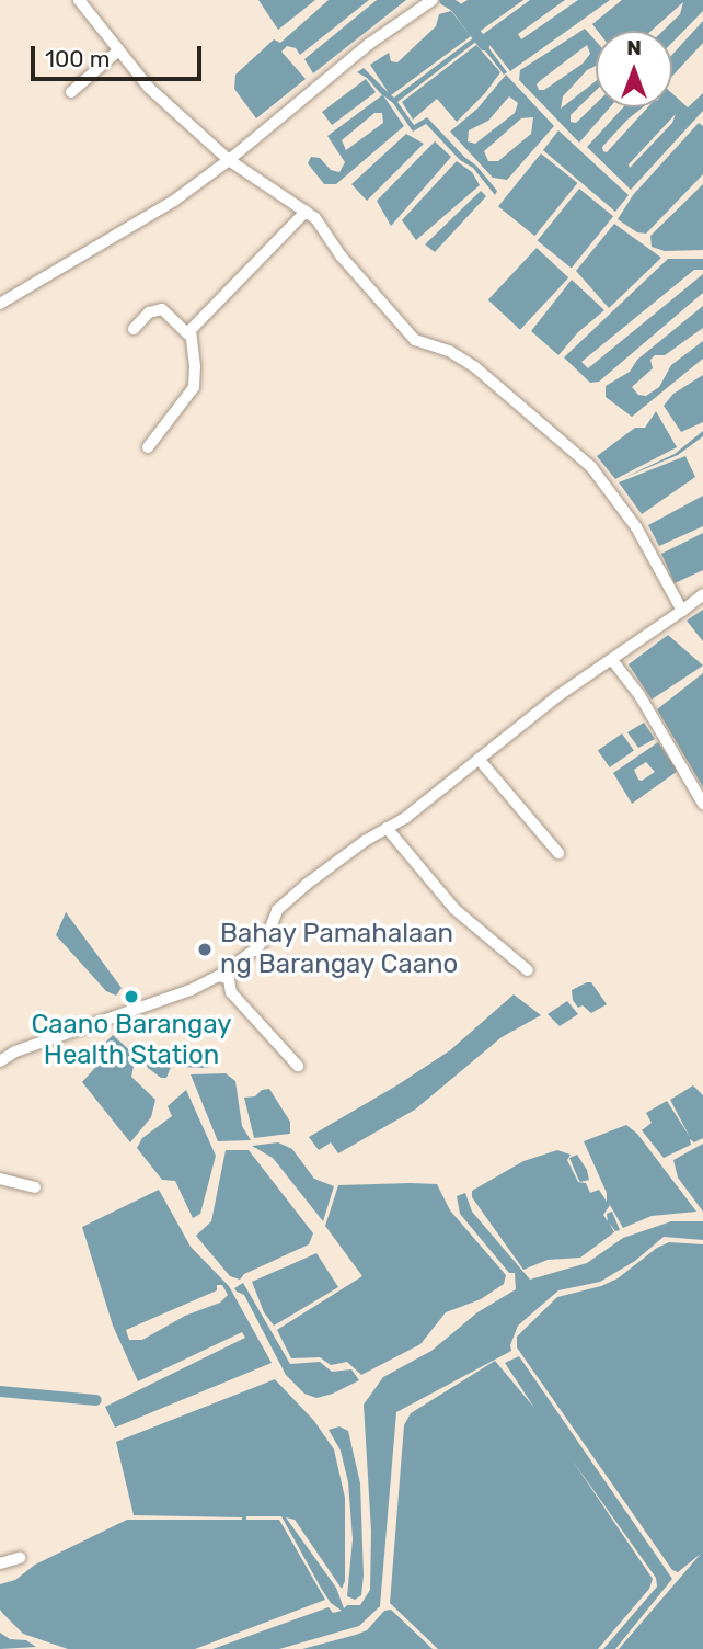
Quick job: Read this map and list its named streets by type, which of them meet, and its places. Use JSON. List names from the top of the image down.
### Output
{
  "places": ["Bahay Pamahalaan ng Barangay Caano", "Caano Barangay Health Station"],
  "scale_bar": "100 m",
  "north": "top"
}
